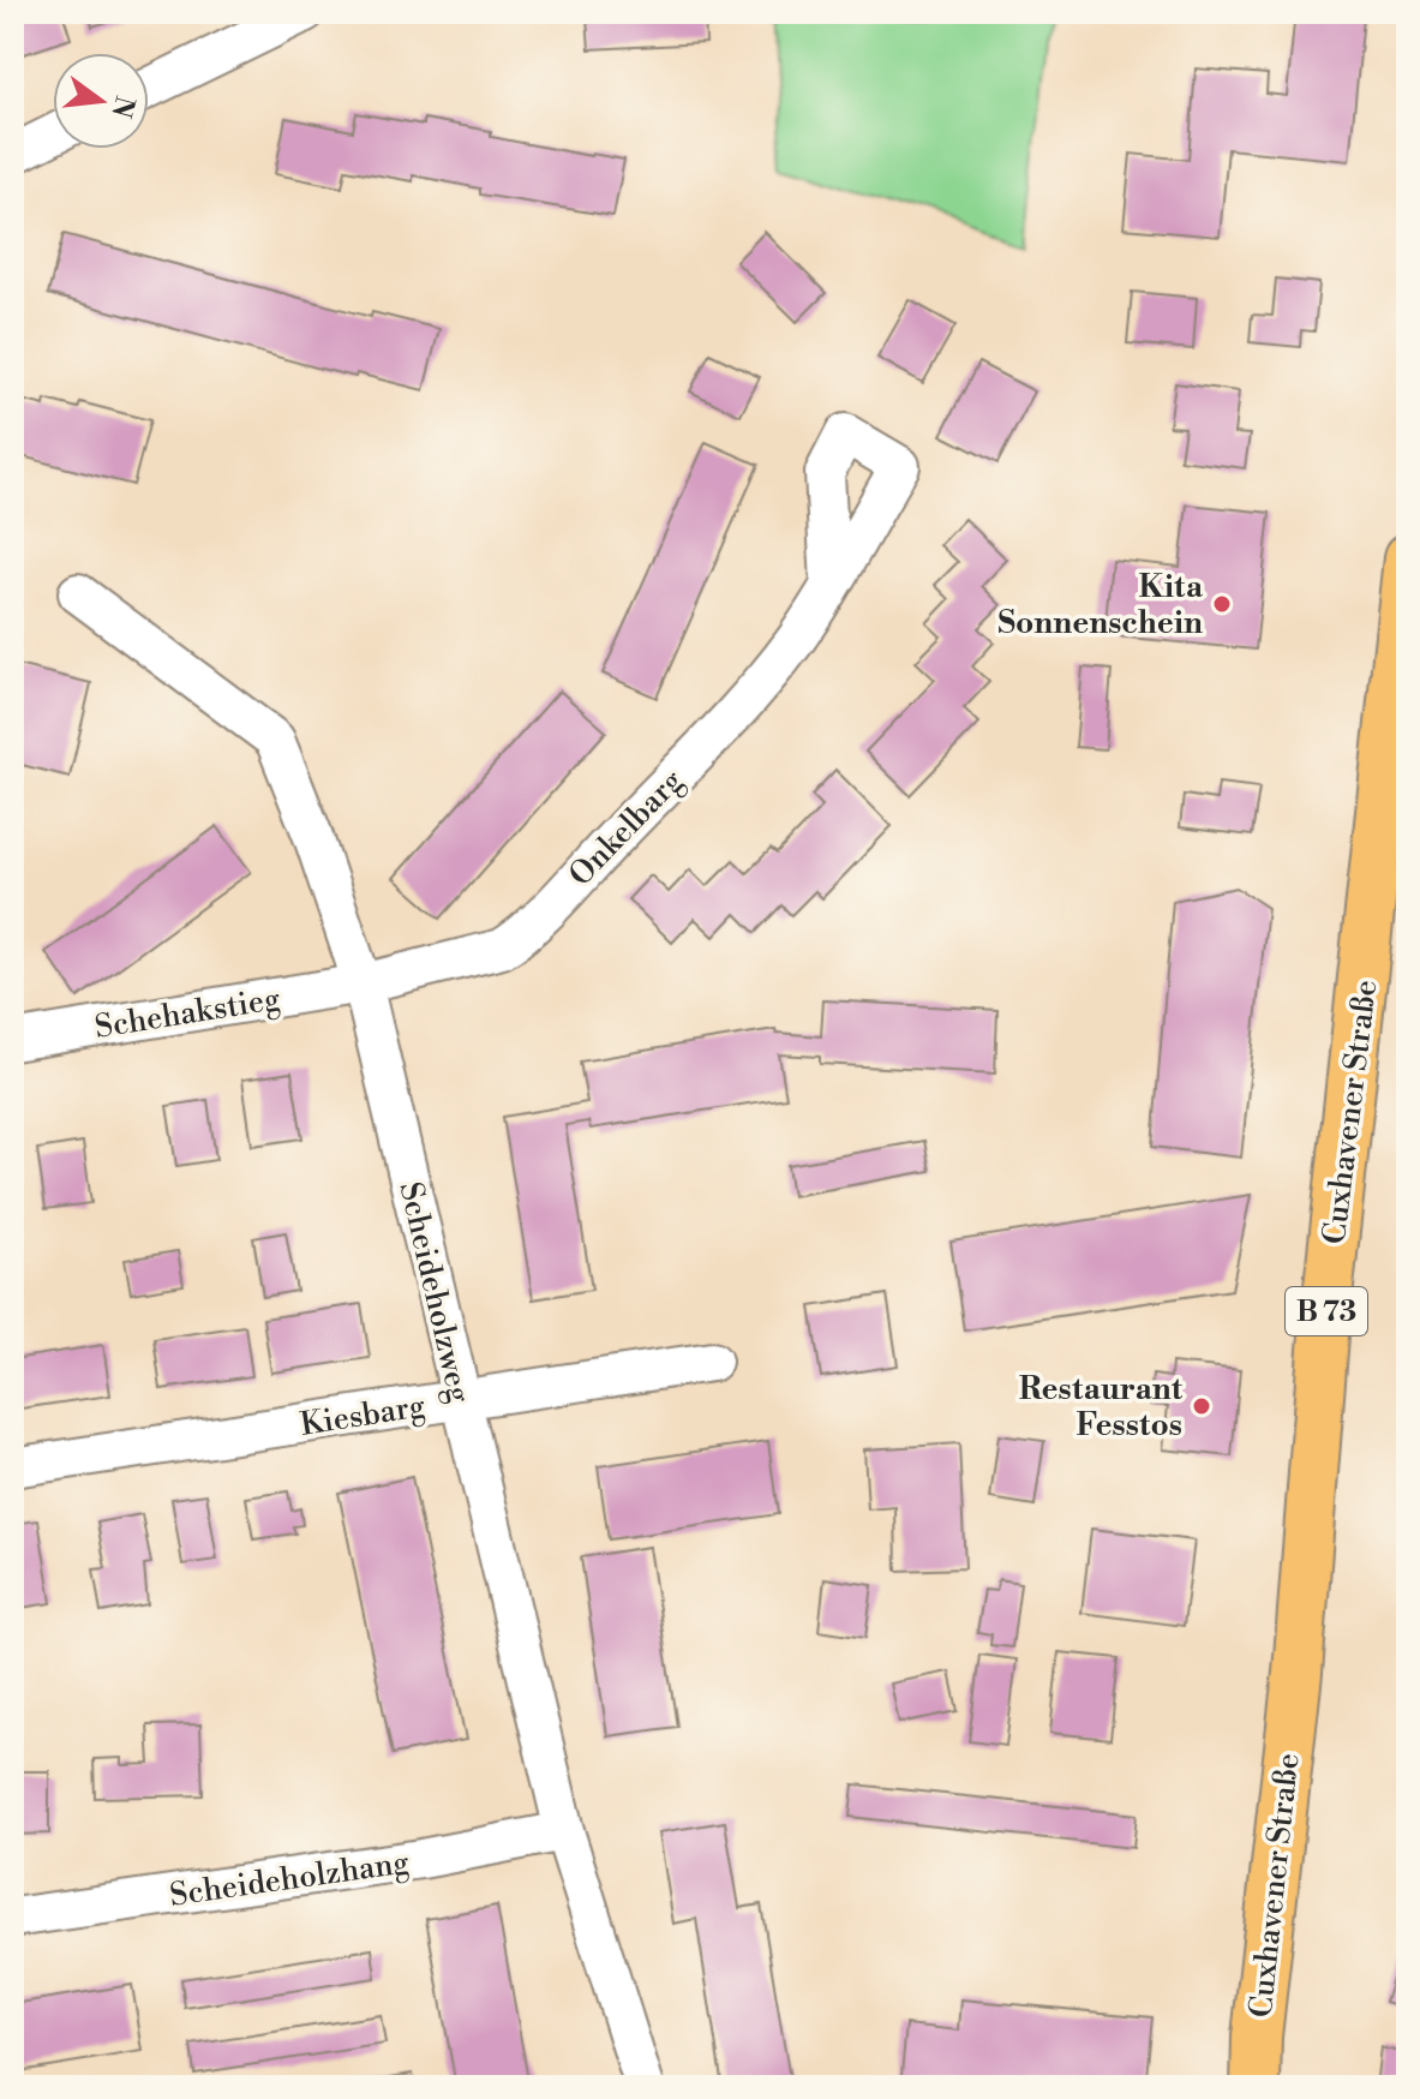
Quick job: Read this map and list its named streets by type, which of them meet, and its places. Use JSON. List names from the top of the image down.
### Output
{
  "streets": {
    "main road": ["Cuxhavener Straße", "B 73"],
    "street": [
      "Onkelbarg",
      "Schehakstieg",
      "Scheideholzweg",
      "Kiesbarg",
      "Scheideholzhang"
    ]
  },
  "crossings": [
    ["Onkelbarg", "Schehakstieg"],
    ["Onkelbarg", "Scheideholzweg"],
    ["Schehakstieg", "Scheideholzweg"],
    ["Scheideholzweg", "Kiesbarg"],
    ["Scheideholzweg", "Scheideholzhang"]
  ],
  "places": ["Kita Sonnenschein", "Restaurant Fesstos"],
  "north": "right"
}
